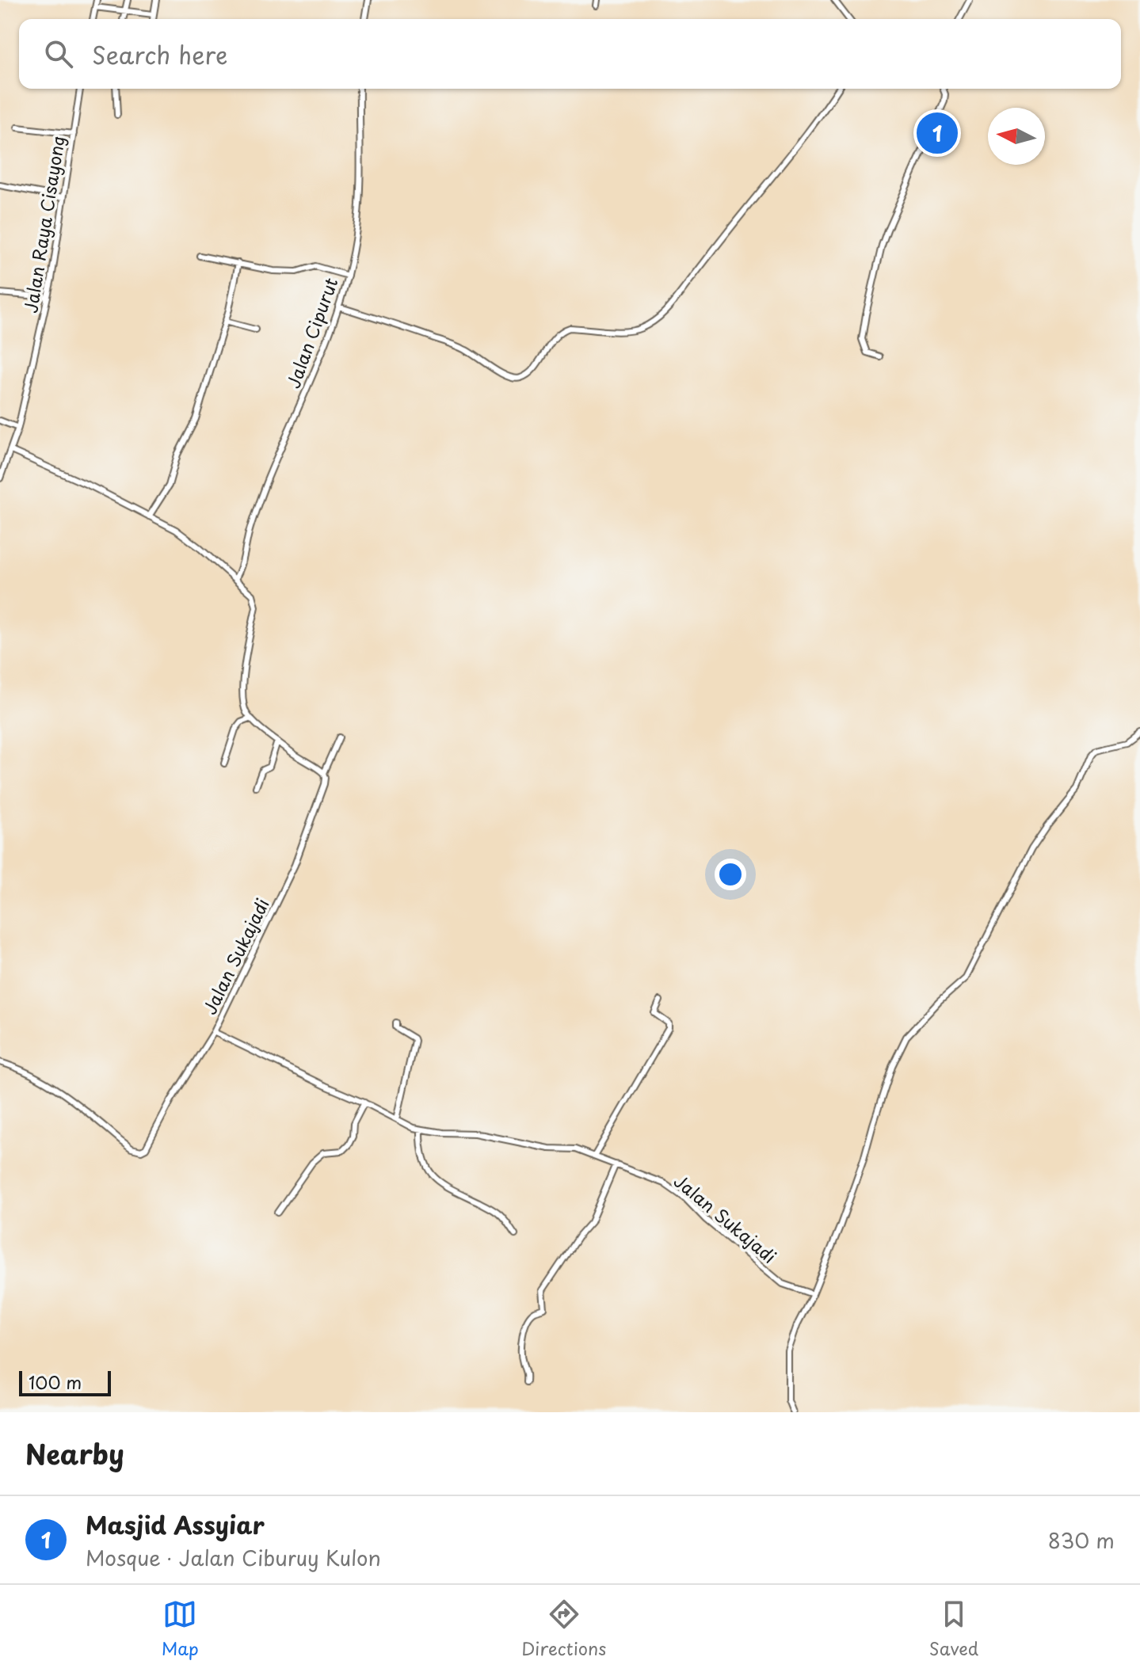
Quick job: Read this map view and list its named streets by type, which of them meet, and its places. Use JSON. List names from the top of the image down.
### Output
{
  "streets": {
    "street": ["Jalan Raya Cisayong", "Jalan Cipurut", "Jalan Sukajadi"]
  },
  "scale_bar": "100 m",
  "north": "left",
  "page": {
    "search": "Search here",
    "pins": "1",
    "scale": "100 m",
    "heading": "Nearby",
    "list": [
      {
        "mark": "1",
        "name": "Masjid Assyiar",
        "note": "Mosque · Jalan Ciburuy Kulon",
        "value": "830 m"
      }
    ],
    "nav": ["Map", "Directions", "Saved"]
  }
}
